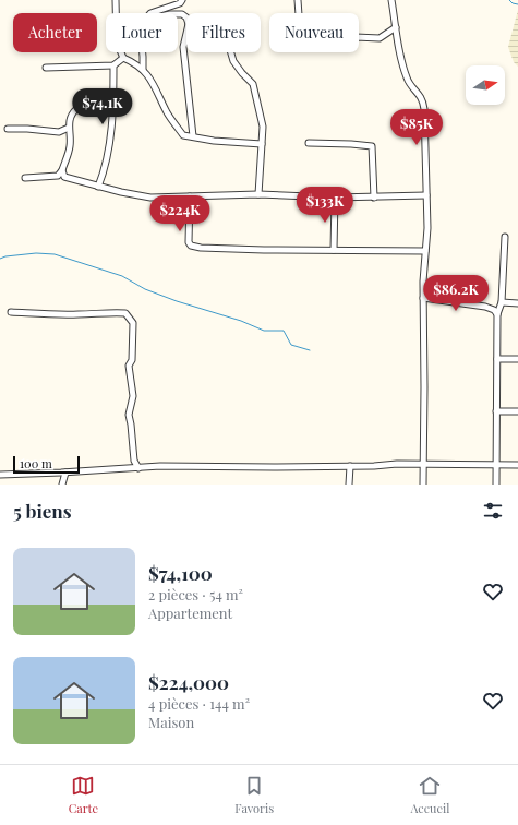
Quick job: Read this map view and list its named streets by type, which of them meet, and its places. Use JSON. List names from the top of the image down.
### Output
{
  "scale_bar": "100 m",
  "north": "right",
  "page": {
    "chip": [
      "Acheter",
      "Louer",
      "Filtres",
      "Nouveau"
    ],
    "price": [
      "$74.1K",
      "$85K",
      "$133K",
      "$224K",
      "$86.2K"
    ],
    "scale": "100 m",
    "heading": "5 biens",
    "list": [
      {
        "name": "$74,100",
        "note": "2 pièces · 54 m² · Appartement"
      },
      {
        "name": "$224,000",
        "note": "4 pièces · 144 m² · Maison"
      }
    ],
    "tabs": ["Carte", "Favoris", "Accueil"]
  }
}
